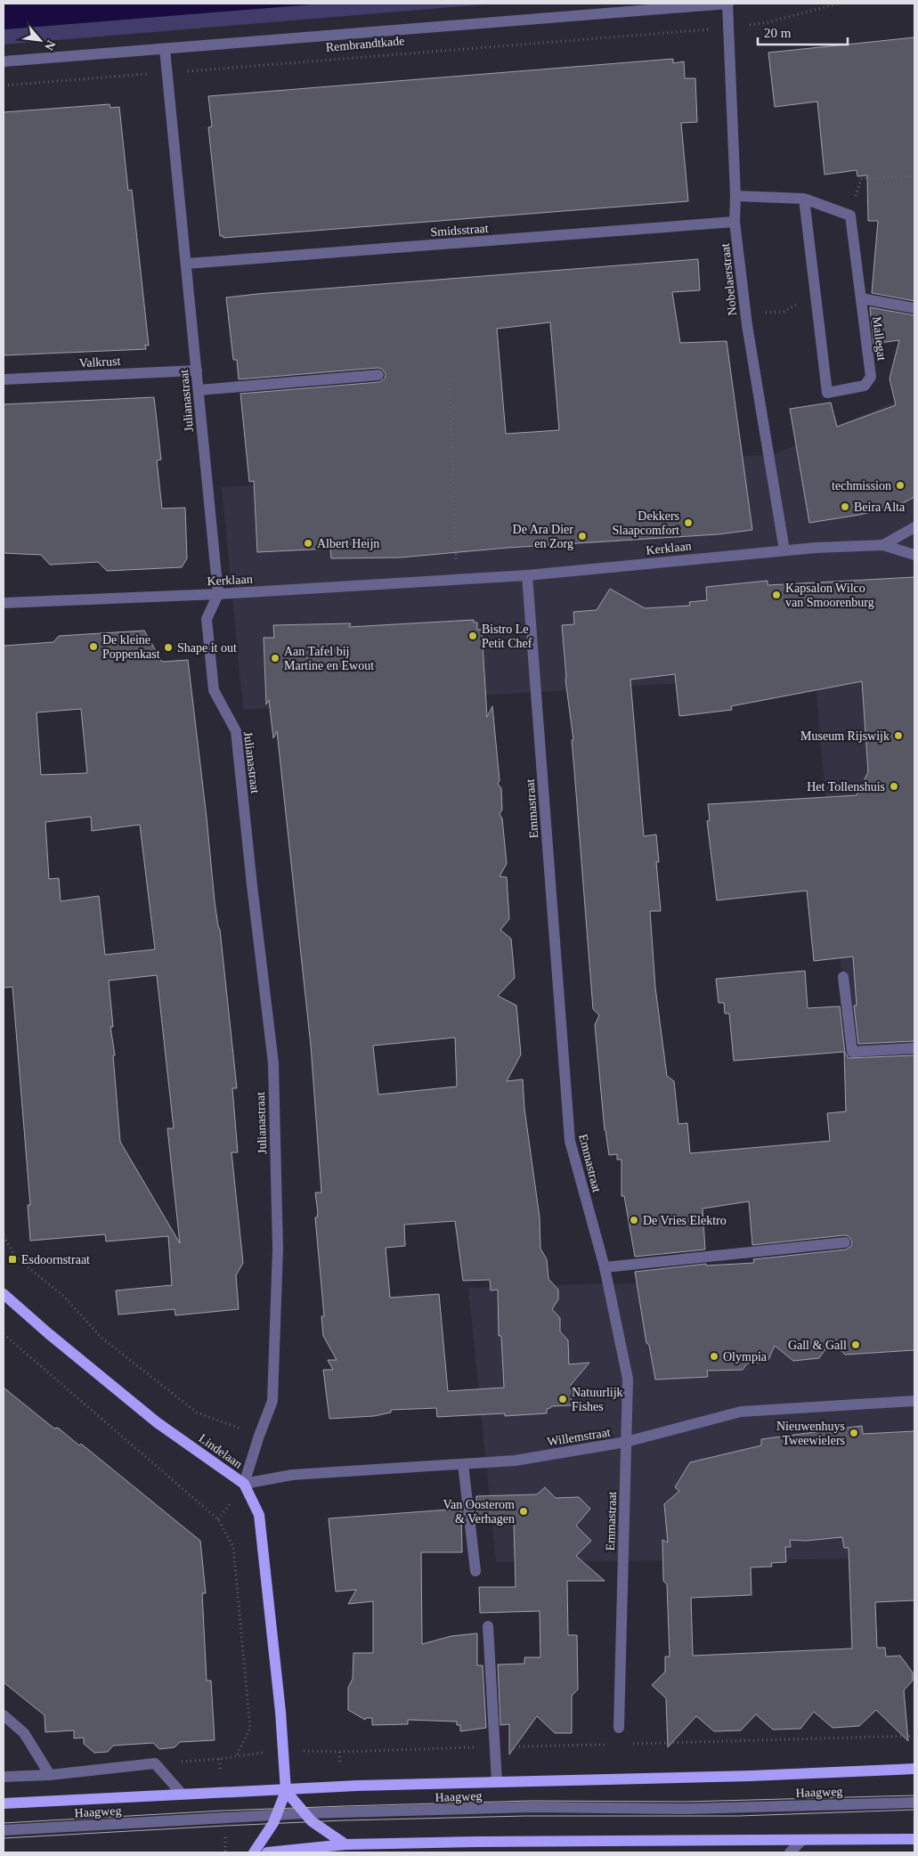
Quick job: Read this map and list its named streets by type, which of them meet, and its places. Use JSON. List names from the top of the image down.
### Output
{
  "streets": {
    "main road": ["Lindelaan", "Haagweg"],
    "street": [
      "Rembrandtkade",
      "Smidsstraat",
      "Nobelaerstraat",
      "Mallegat",
      "Valkrust",
      "Julianastraat",
      "Kerklaan",
      "Emmastraat",
      "Willemstraat"
    ]
  },
  "crossings": [
    ["Rembrandtkade", "Nobelaerstraat"],
    ["Rembrandtkade", "Julianastraat"],
    ["Smidsstraat", "Nobelaerstraat"],
    ["Smidsstraat", "Julianastraat"],
    ["Nobelaerstraat", "Kerklaan"],
    ["Valkrust", "Julianastraat"],
    ["Julianastraat", "Kerklaan"],
    ["Julianastraat", "Willemstraat"],
    ["Julianastraat", "Lindelaan"],
    ["Kerklaan", "Emmastraat"],
    ["Emmastraat", "Willemstraat"],
    ["Willemstraat", "Lindelaan"],
    ["Lindelaan", "Haagweg"]
  ],
  "places": {
    "other": [
      "techmission",
      "Beira Alta",
      "Dekkers Slaapcomfort",
      "De Ara Dier en Zorg",
      "Albert Heijn",
      "Kapsalon Wilco van Smoorenburg",
      "Bistro Le Petit Chef",
      "De kleine Poppenkast",
      "Shape it out",
      "Aan Tafel bij Martine en Ewout",
      "Museum Rijswijk",
      "Het Tollenshuis",
      "De Vries Elektro",
      "Gall & Gall",
      "Olympia",
      "Natuurlijk Fishes",
      "Nieuwenhuys Tweewielers",
      "Van Oosterom & Verhagen"
    ],
    "transit": ["Esdoornstraat"]
  },
  "scale_bar": "20 m",
  "north": "bottom right"
}
